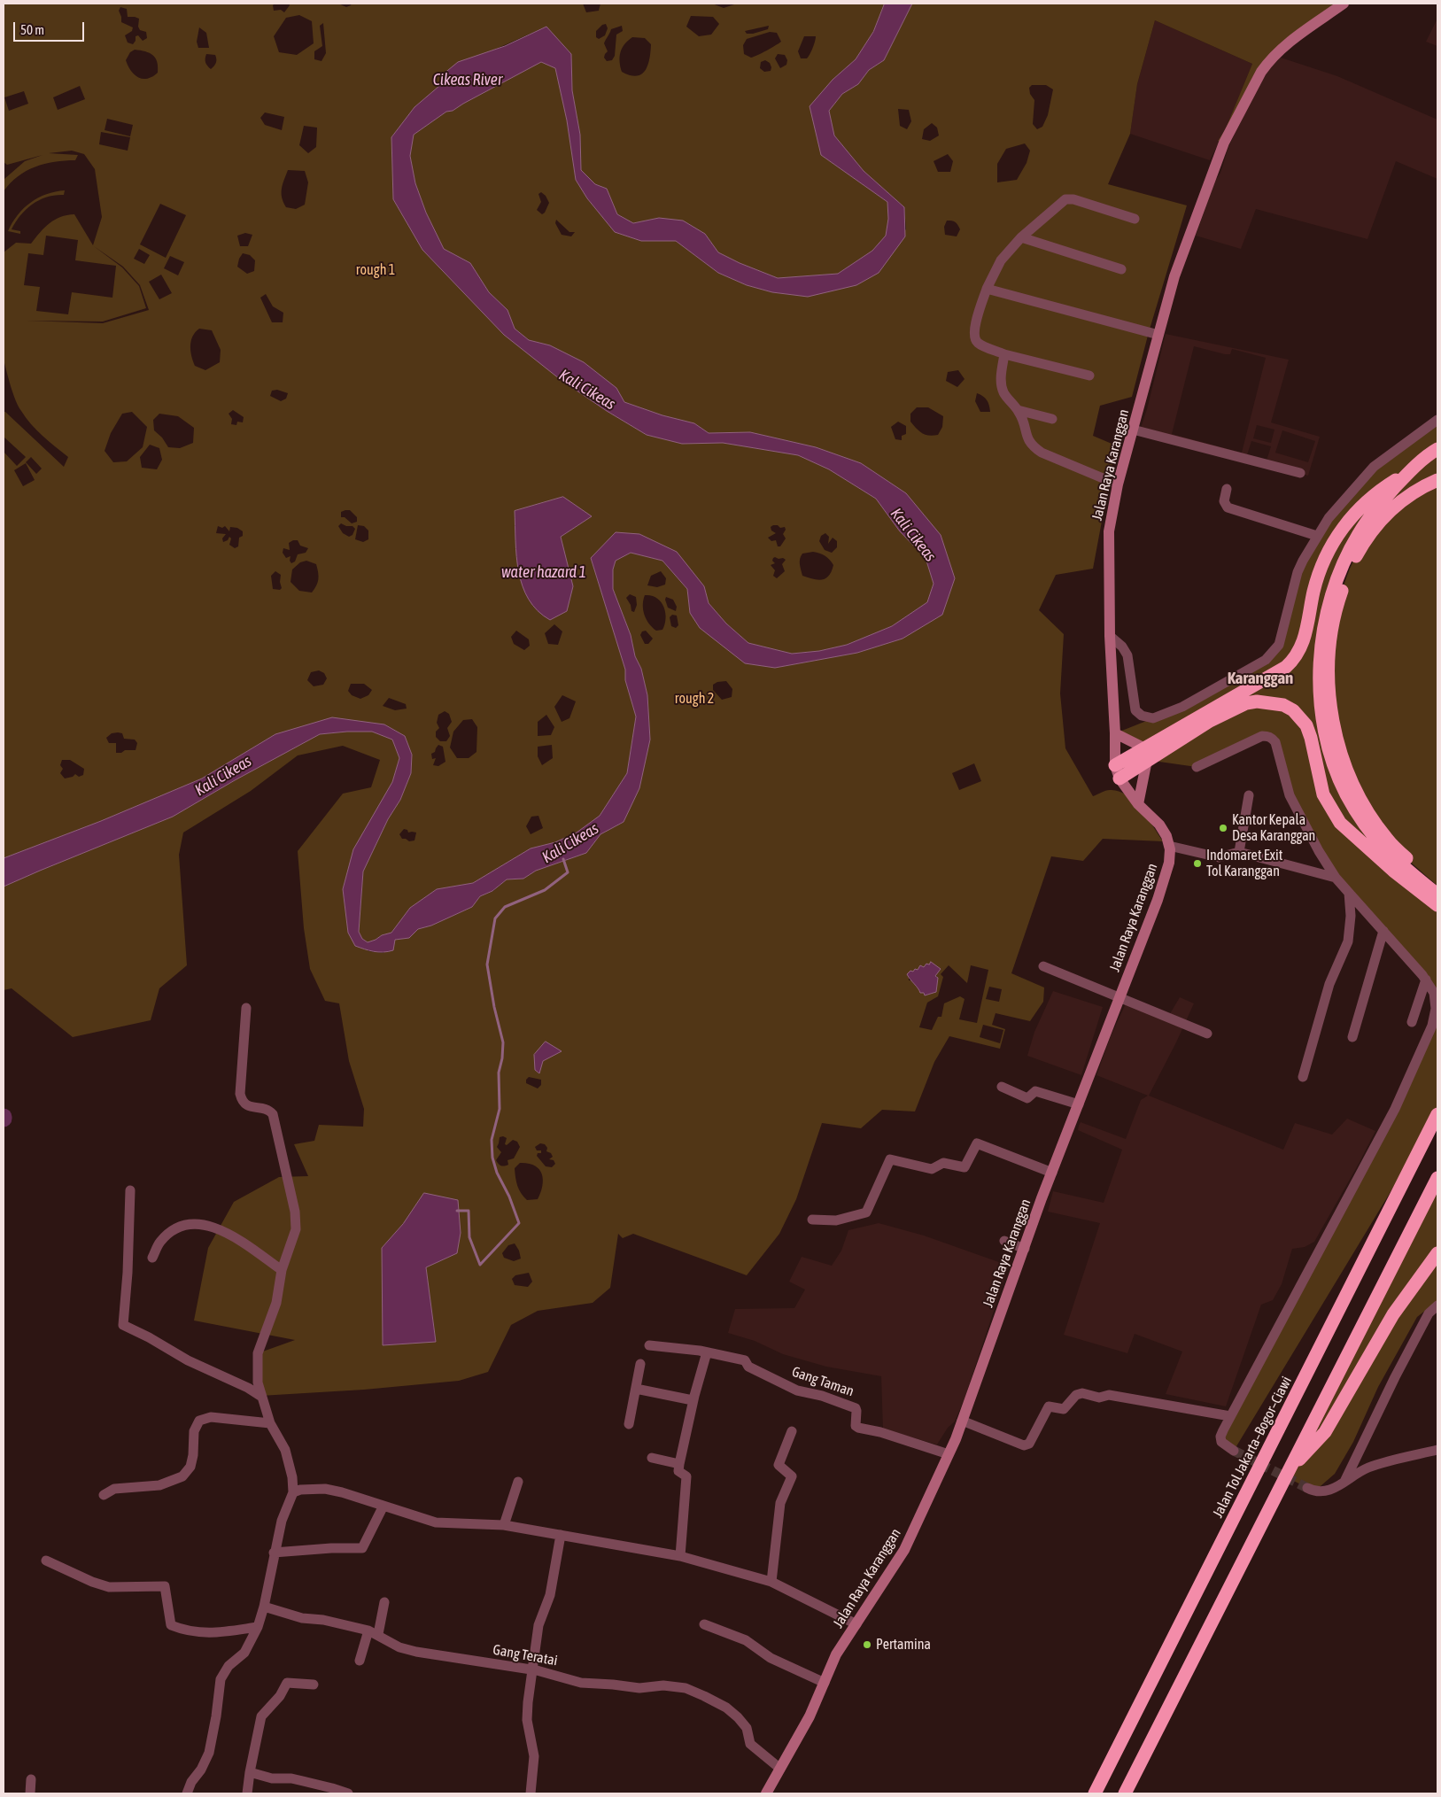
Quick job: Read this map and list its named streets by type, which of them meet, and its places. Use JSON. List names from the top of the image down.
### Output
{
  "streets": {
    "highway": ["Jalan Tol Jakarta–Bogor–Ciawi"],
    "street": ["Jalan Raya Karanggan", "Gang Taman", "Gang Teratai"]
  },
  "crossings": [
    ["Jalan Raya Karanggan", "Gang Taman"],
    ["Jalan Raya Karanggan", "Gang Teratai"]
  ],
  "districts": ["Karanggan"],
  "water": ["Cikeas River", "Kali Cikeas", "water hazard 1"],
  "parks": ["rough 1", "rough 2"],
  "places": ["Kantor Kepala Desa Karanggan", "Indomaret Exit Tol Karanggan", "Pertamina"],
  "scale_bar": "50 m"
}
